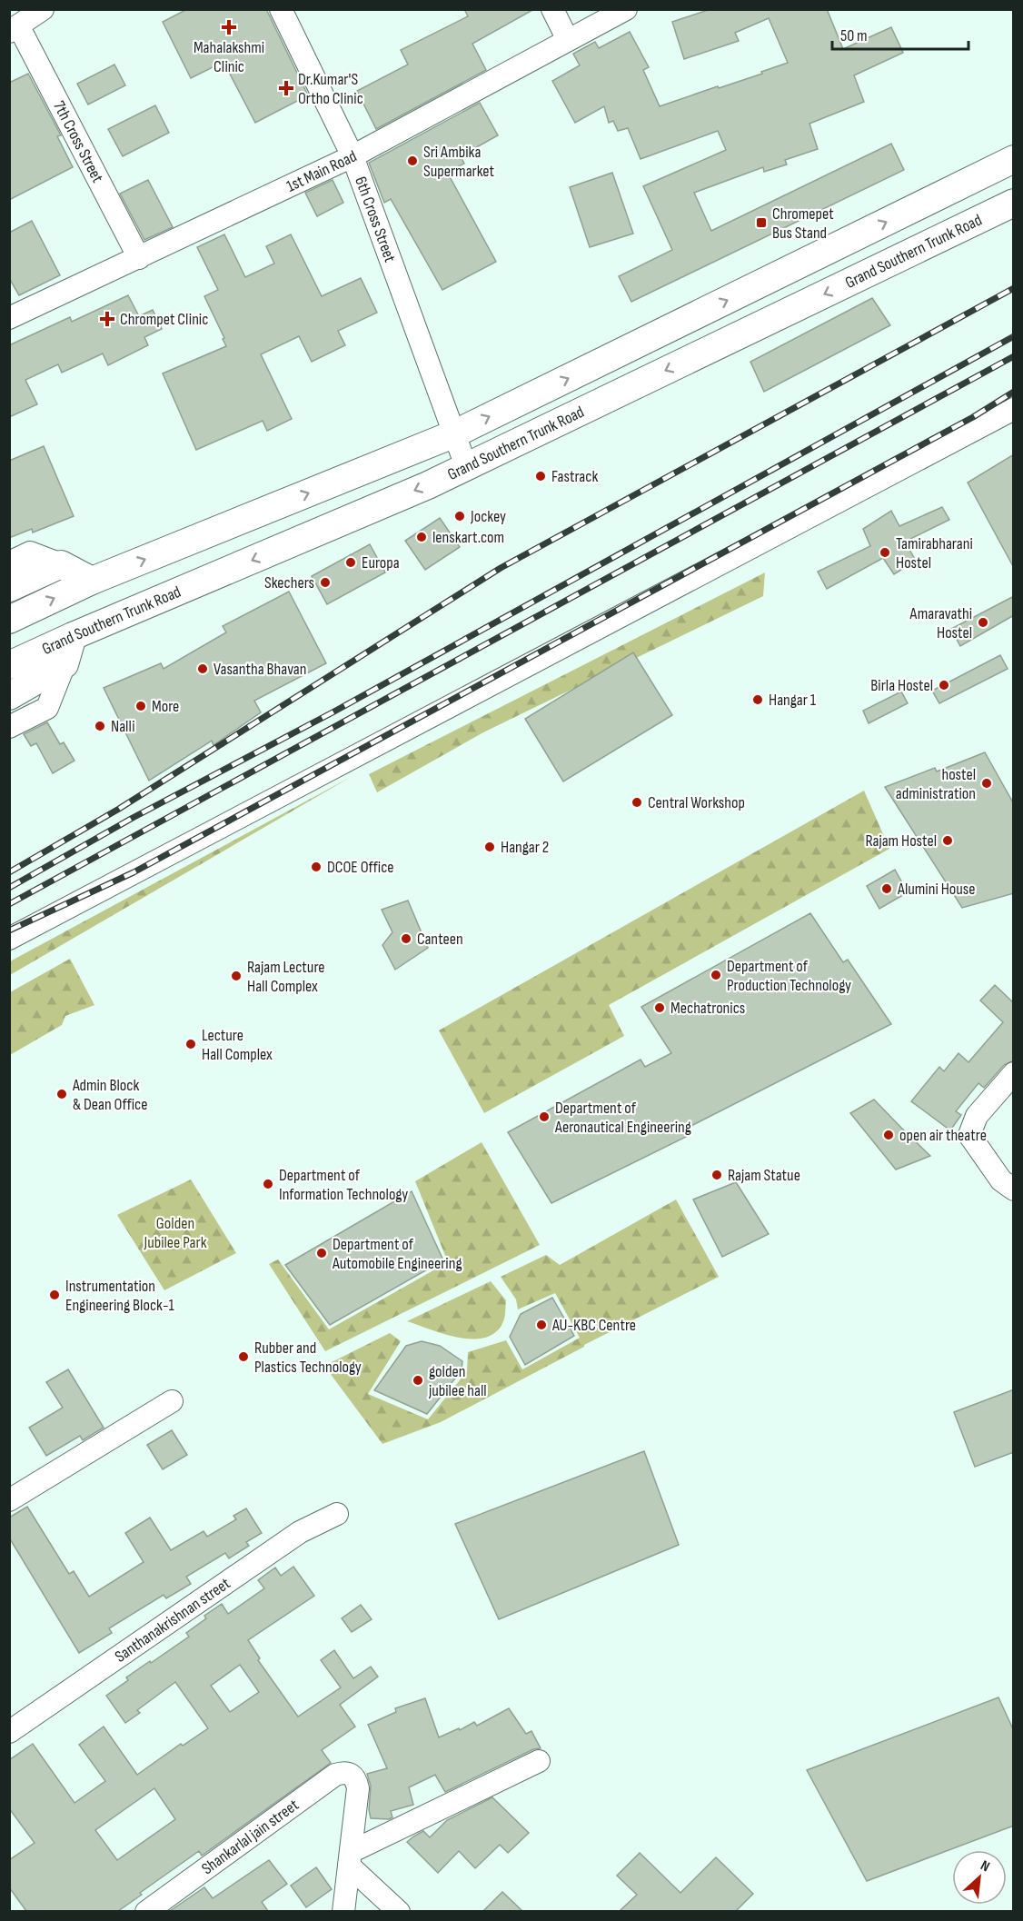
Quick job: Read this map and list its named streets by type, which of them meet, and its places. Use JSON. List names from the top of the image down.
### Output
{
  "streets": {
    "main road": ["Grand Southern Trunk Road"],
    "street": [
      "7th Cross Street",
      "1st Main Road",
      "6th Cross Street",
      "Santhanakrishnan street",
      "Shankarlal jain street"
    ]
  },
  "crossings": [
    ["7th Cross Street", "1st Main Road"],
    ["1st Main Road", "6th Cross Street"],
    ["6th Cross Street", "Grand Southern Trunk Road"]
  ],
  "parks": ["Golden Jubilee Park"],
  "places": {
    "health": ["Mahalakshmi Clinic", "Dr.Kumar'S Ortho Clinic", "Chrompet Clinic"],
    "other": [
      "Sri Ambika Supermarket",
      "Fastrack",
      "Jockey",
      "lenskart.com",
      "Tamirabharani Hostel",
      "Europa",
      "Skechers",
      "Amaravathi Hostel",
      "Vasantha Bhavan",
      "Birla Hostel",
      "Hangar 1",
      "More",
      "Nalli",
      "hostel administration",
      "Central Workshop",
      "Rajam Hostel",
      "Hangar 2",
      "DCOE Office",
      "Alumini House",
      "Canteen",
      "Department of Production Technology",
      "Rajam Lecture Hall Complex",
      "Mechatronics",
      "Lecture Hall Complex",
      "Admin Block & Dean Office",
      "Department of Aeronautical Engineering",
      "open air theatre",
      "Rajam Statue",
      "Department of Information Technology",
      "Department of Automobile Engineering",
      "Instrumentation Engineering Block-1",
      "AU-KBC Centre",
      "Rubber and Plastics Technology",
      "golden jubilee hall"
    ],
    "transit": ["Chromepet Bus Stand"]
  },
  "scale_bar": "50 m",
  "north": "top right"
}
